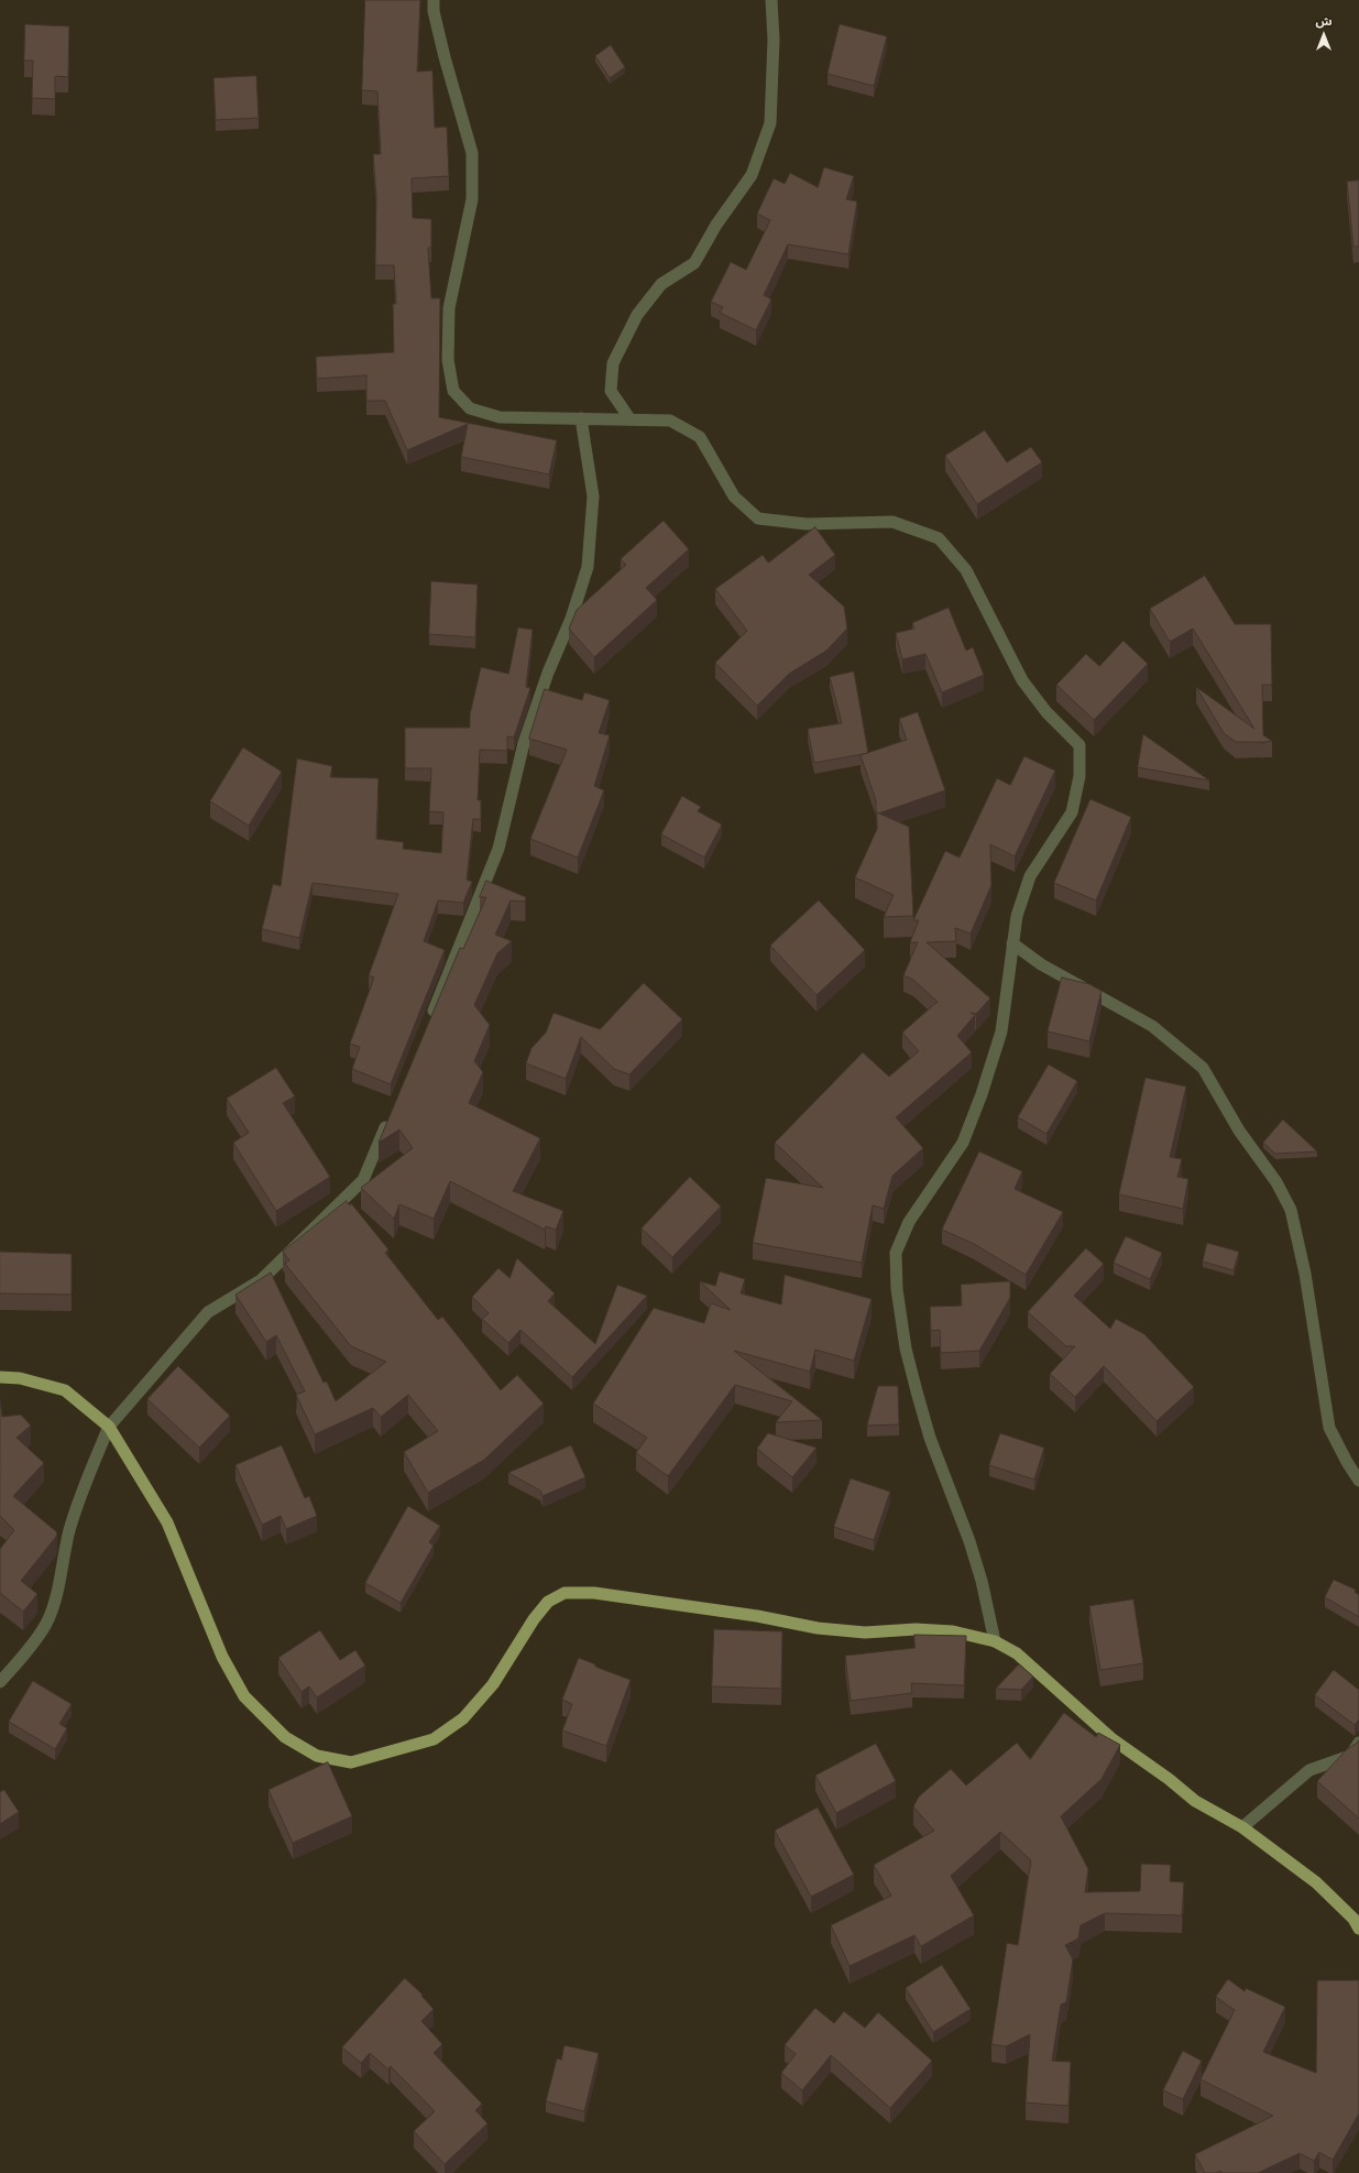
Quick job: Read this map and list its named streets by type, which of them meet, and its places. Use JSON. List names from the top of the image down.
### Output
{
  "north": "top"
}
